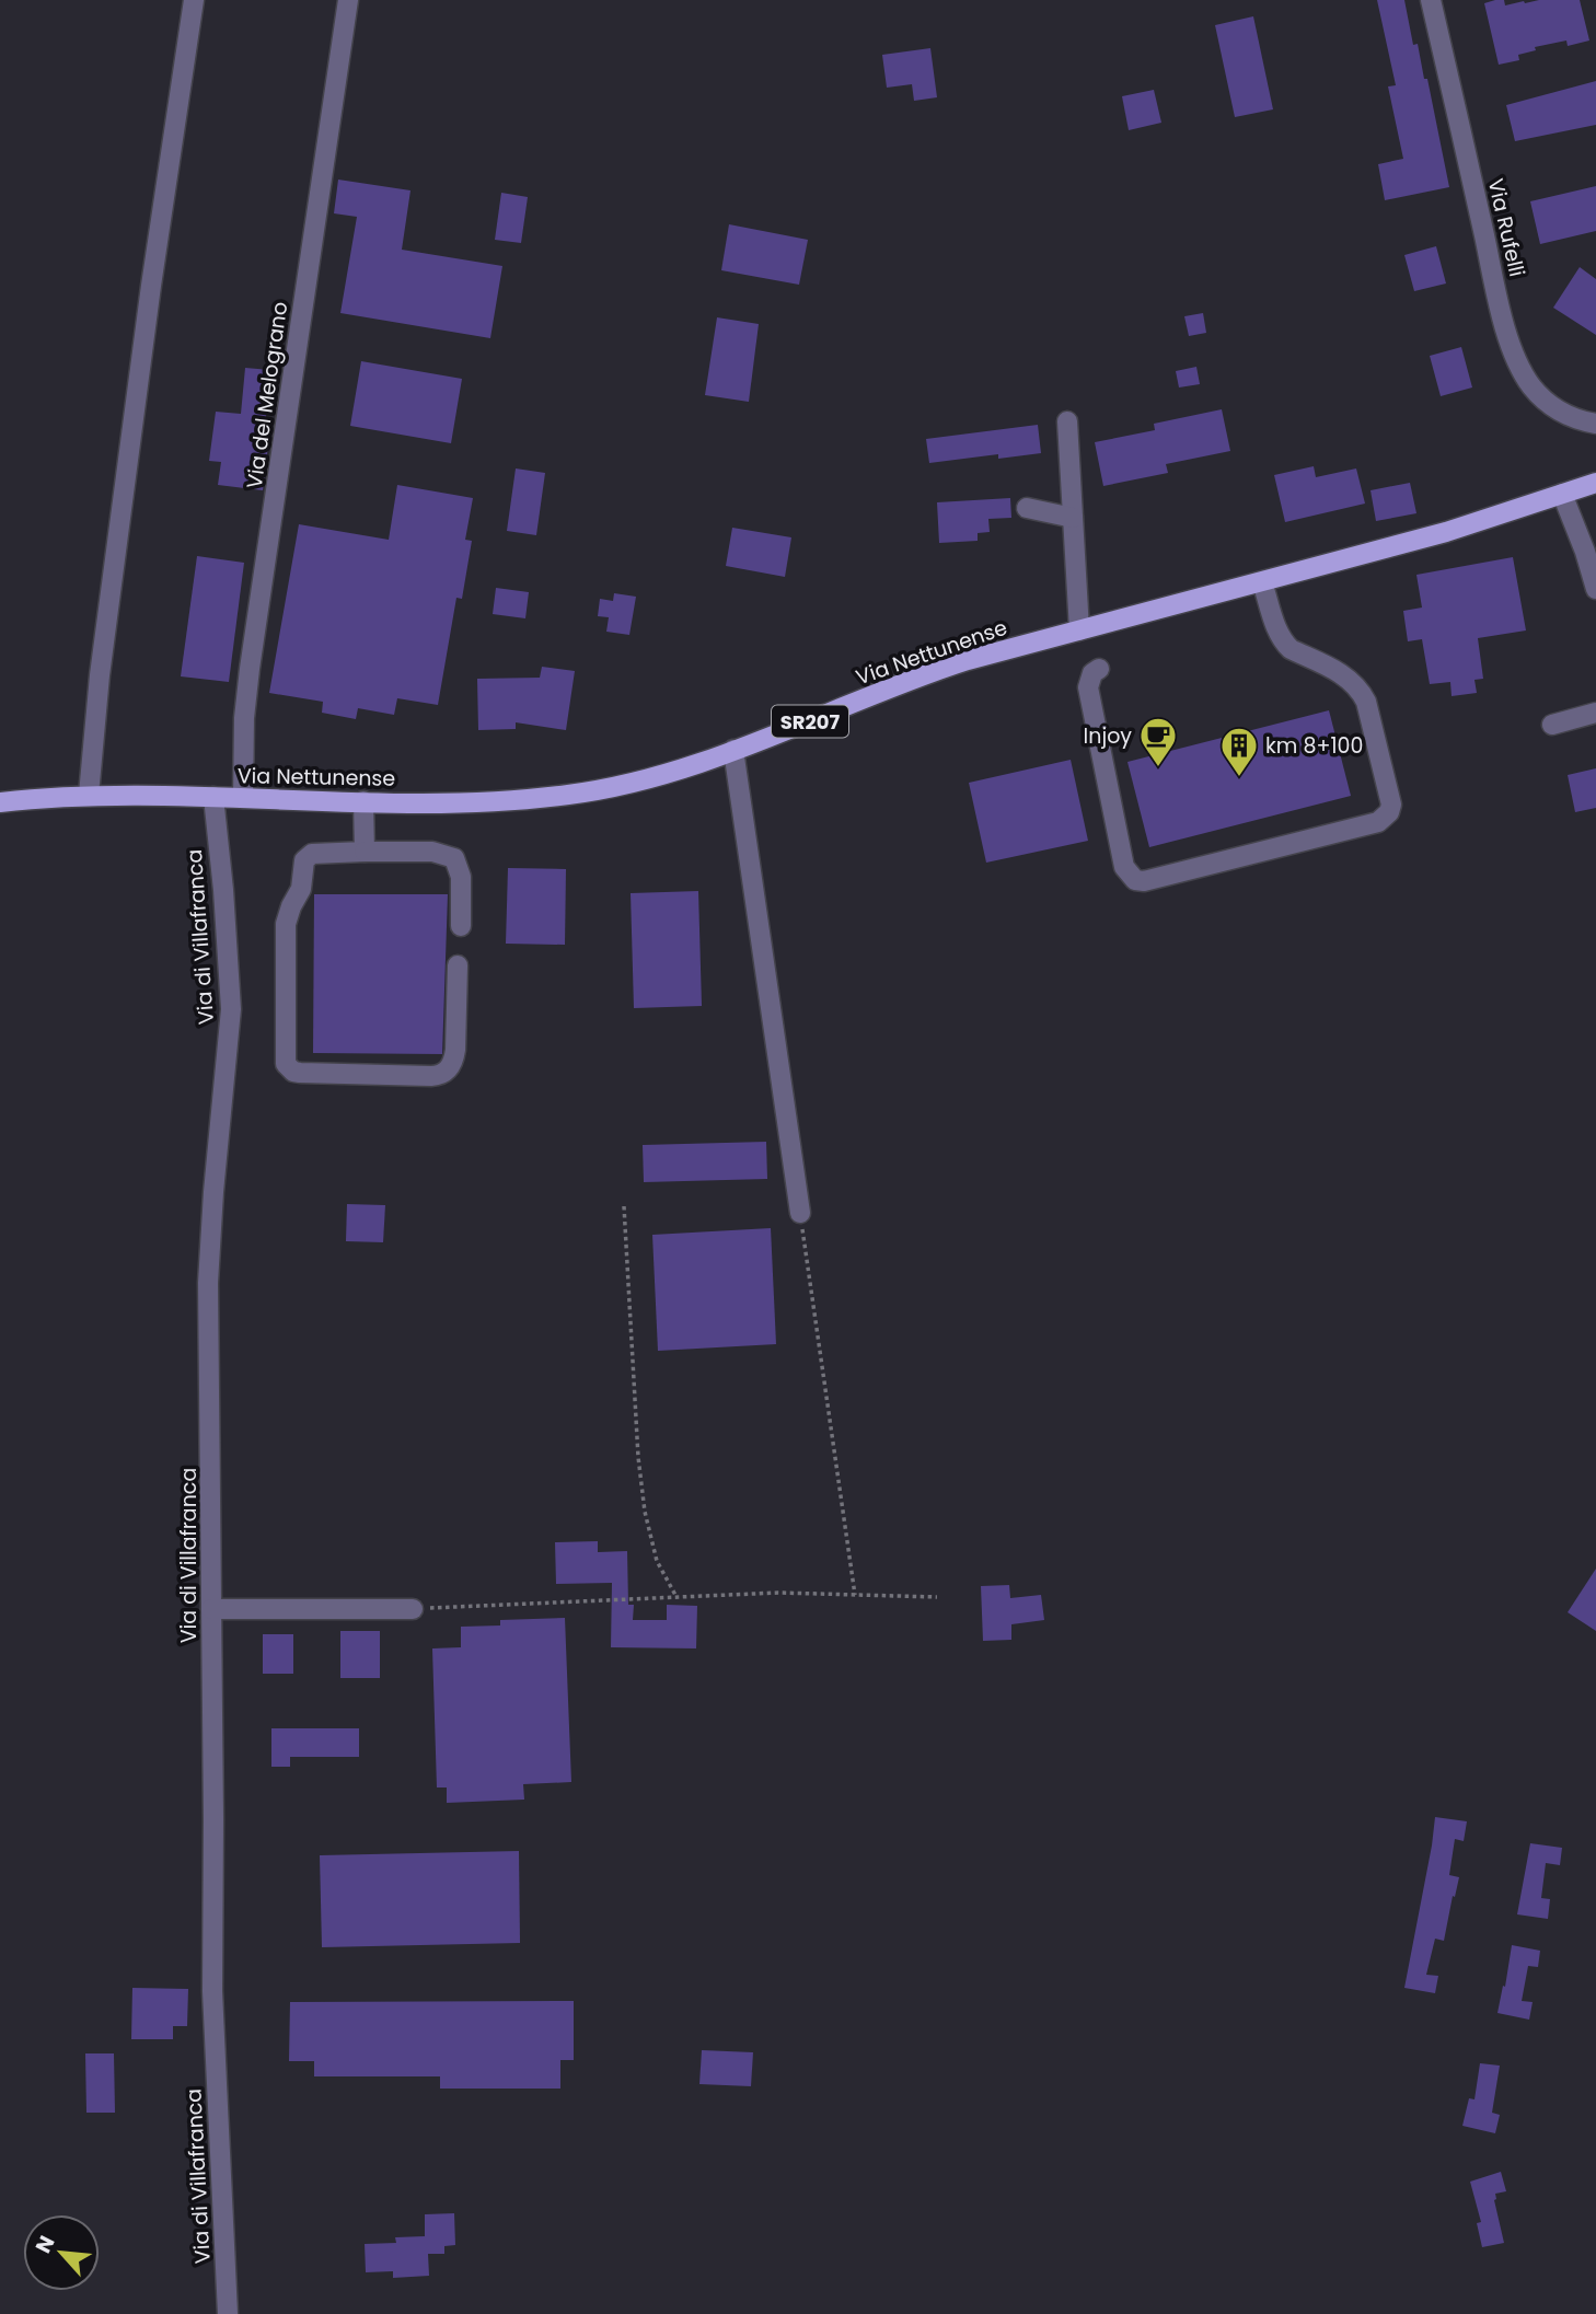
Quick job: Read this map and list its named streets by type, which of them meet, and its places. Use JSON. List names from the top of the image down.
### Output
{
  "streets": {
    "main road": ["Via Nettunense", "SR207"],
    "street": ["Via Rufelli", "Via del Melograno", "Via di Villafranca"]
  },
  "crossings": [
    ["Via del Melograno", "Via Nettunense"],
    ["Via Nettunense", "Via di Villafranca"]
  ],
  "places": {
    "cafe": ["Injoy"],
    "building": ["km 8+100"]
  },
  "north": "top left"
}
